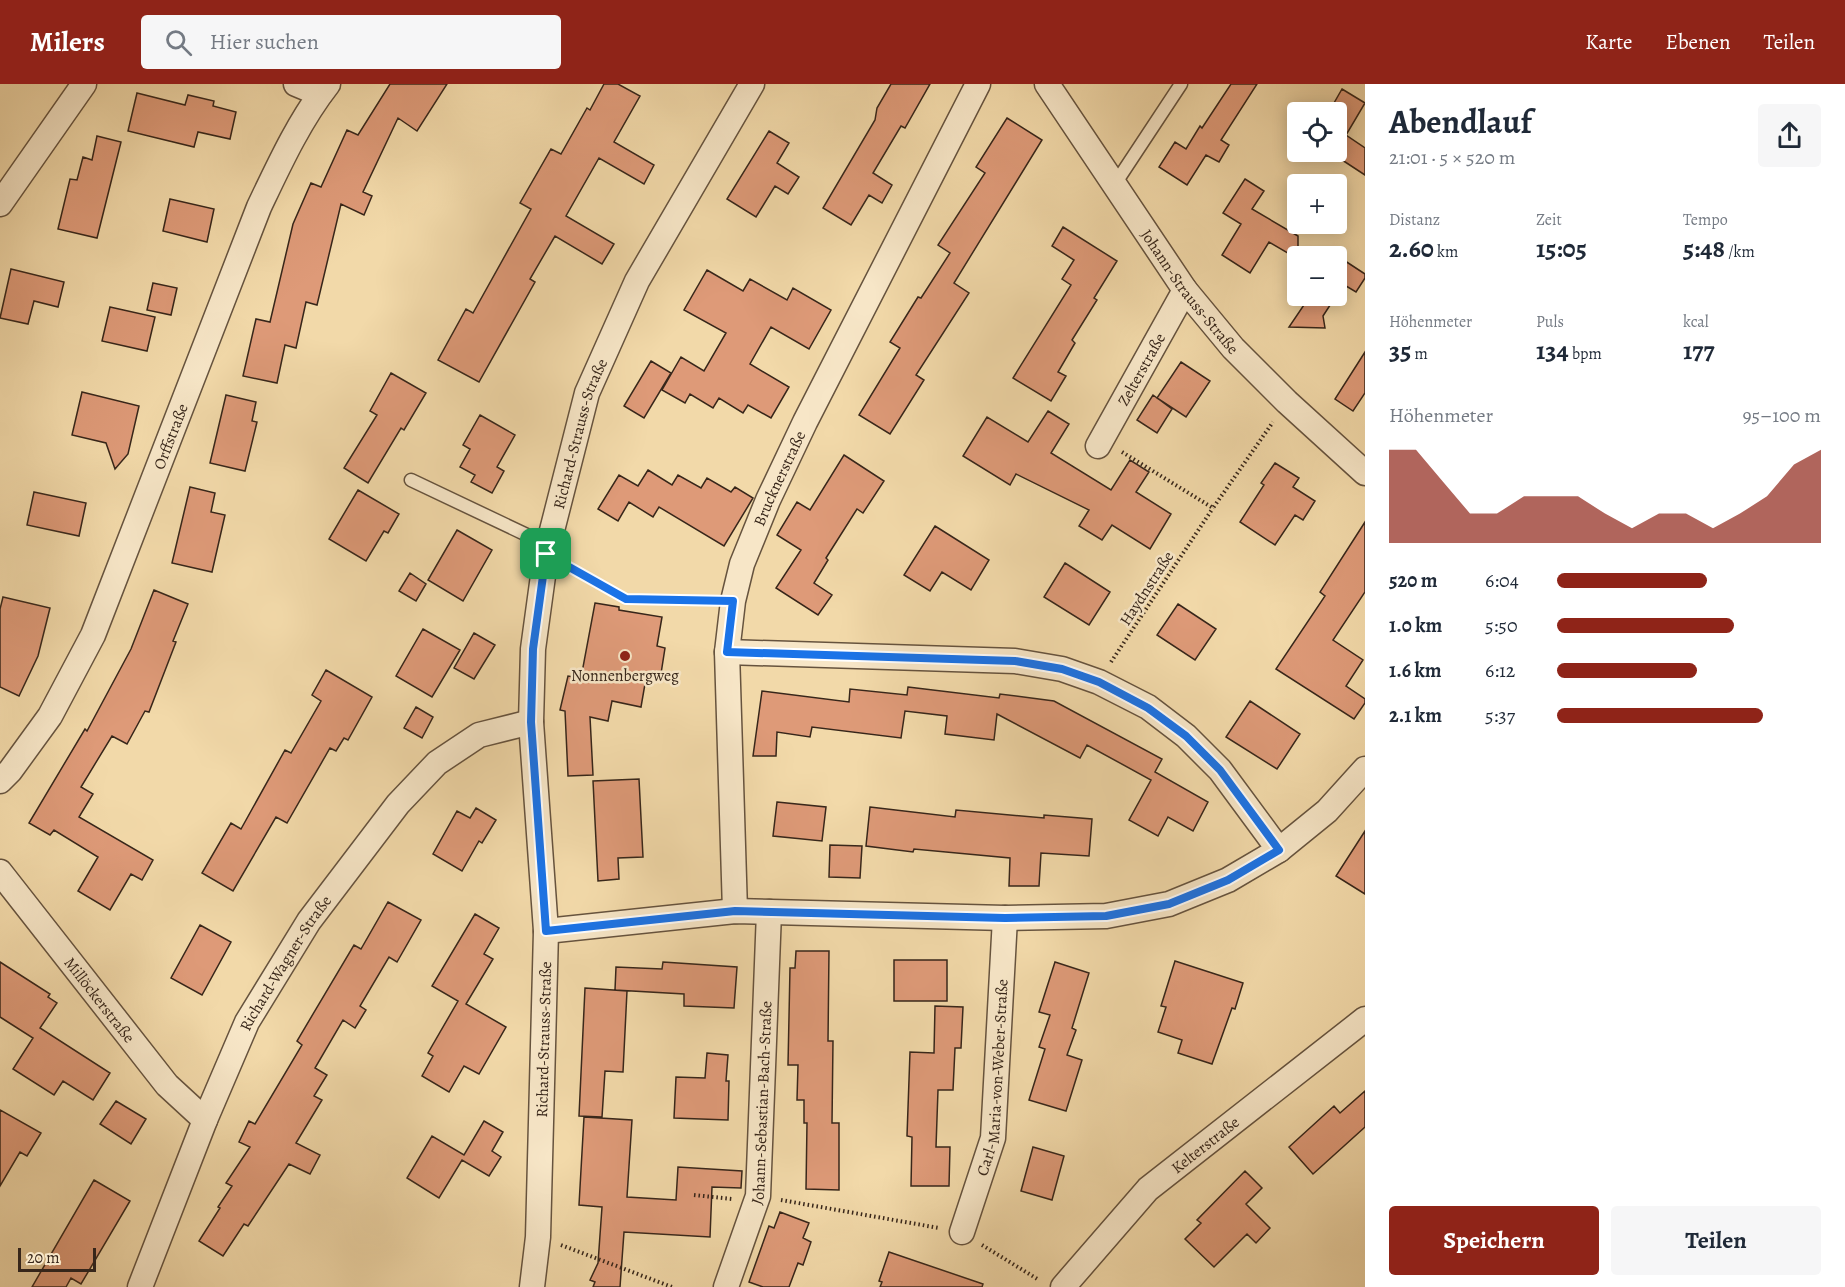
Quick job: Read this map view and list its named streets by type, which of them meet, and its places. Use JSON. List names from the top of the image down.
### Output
{
  "streets": {
    "street": [
      "Johann-Strauss-Straße",
      "Zelterstraße",
      "Richard-Strauss-Straße",
      "Orffstraße",
      "Brucknerstraße",
      "Richard-Wagner-Straße",
      "Millöckerstraße",
      "Carl-Maria-von-Weber-Straße",
      "Johann-Sebastian-Bach-Straße",
      "Kelterstraße"
    ],
    "path": ["Haydnstraße"]
  },
  "crossings": [
    ["Johann-Strauss-Straße", "Zelterstraße"],
    ["Johann-Strauss-Straße", "Haydnstraße"],
    ["Richard-Strauss-Straße", "Richard-Wagner-Straße"],
    ["Richard-Wagner-Straße", "Millöckerstraße"]
  ],
  "places": ["Nonnenbergweg"],
  "scale_bar": "20 m",
  "page": {
    "header": "Milers",
    "search": "Hier suchen",
    "nav": ["Karte", "Ebenen", "Teilen"],
    "heading": ["Abendlauf", "21:01 · 5 × 520 m"],
    "map_buttons": ["+", "−"],
    "stats": [
      ["Distanz", "2.60 km"],
      ["Zeit", "15:05"],
      ["Tempo", "5:48 /km"],
      ["Höhenmeter", "35 m"],
      ["Puls", "134 bpm"],
      ["kcal", "177"]
    ],
    "chart": ["Höhenmeter", "95–100 m"],
    "list": [
      {
        "name": "520 m",
        "note": "6:04"
      },
      {
        "name": "1.0 km",
        "note": "5:50"
      },
      {
        "name": "1.6 km",
        "note": "6:12"
      },
      {
        "name": "2.1 km",
        "note": "5:37"
      }
    ],
    "buttons": ["Speichern", "Teilen"],
    "scale": "20 m"
  }
}
